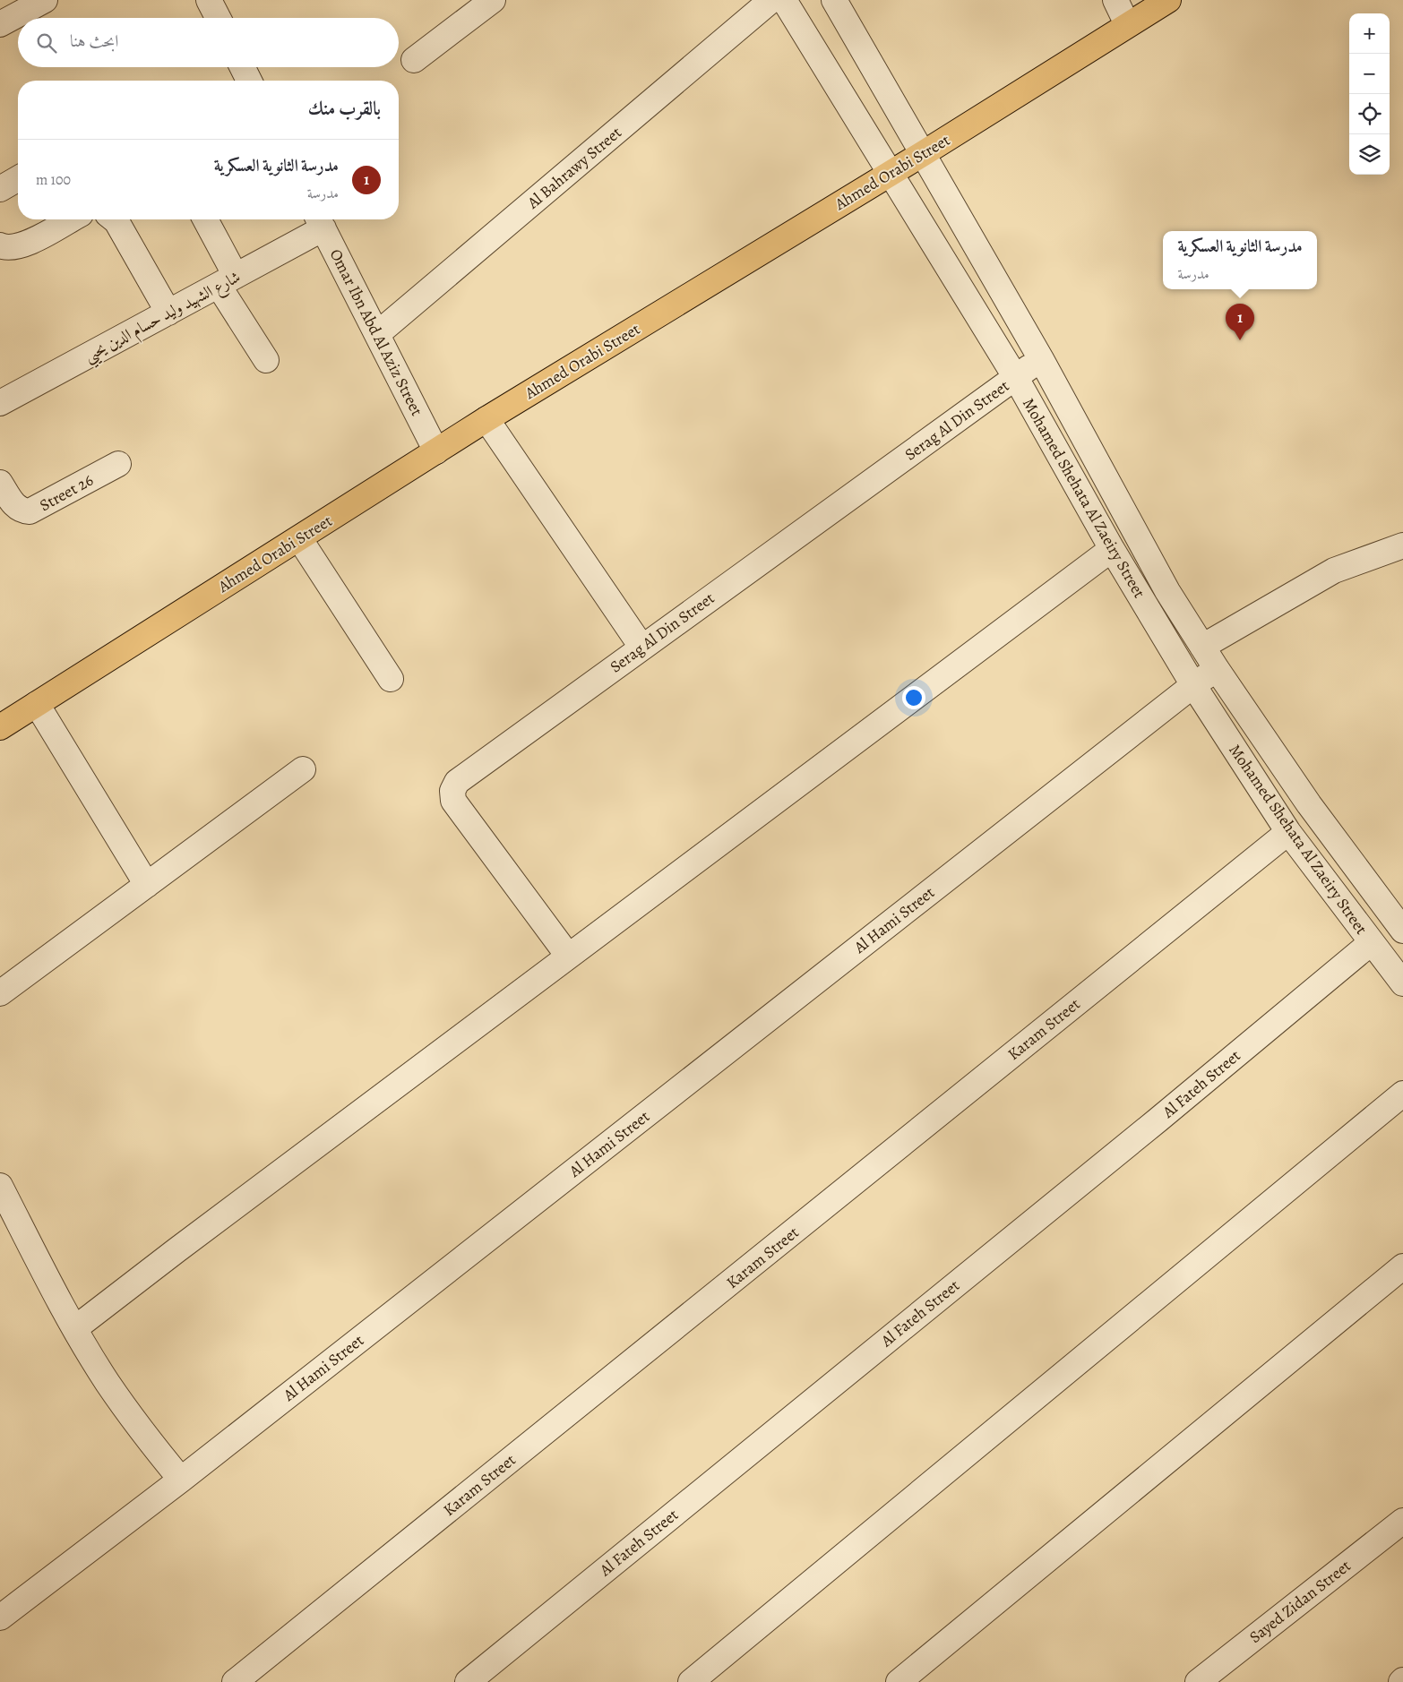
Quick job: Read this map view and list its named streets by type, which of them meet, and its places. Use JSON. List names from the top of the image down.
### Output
{
  "streets": {
    "main road": ["Ahmed Orabi Street"],
    "street": [
      "Al Bahrawy Street",
      "شارع الشهيد وليد حسام الدين يحيي",
      "Omar Ibn Abd Al Aziz Street",
      "Serag Al Din Street",
      "Street 26",
      "Mohamed Shehata Al Zaeiry Street",
      "Al Hami Street",
      "Karam Street",
      "Al Fateh Street",
      "Sayed Zidan Street"
    ]
  },
  "crossings": [
    ["Al Bahrawy Street", "Omar Ibn Abd Al Aziz Street"],
    ["Ahmed Orabi Street", "Omar Ibn Abd Al Aziz Street"],
    ["Ahmed Orabi Street", "Mohamed Shehata Al Zaeiry Street"],
    ["شارع الشهيد وليد حسام الدين يحيي", "Omar Ibn Abd Al Aziz Street"],
    ["Serag Al Din Street", "Mohamed Shehata Al Zaeiry Street"],
    ["Mohamed Shehata Al Zaeiry Street", "Al Hami Street"],
    ["Mohamed Shehata Al Zaeiry Street", "Karam Street"],
    ["Mohamed Shehata Al Zaeiry Street", "Al Fateh Street"]
  ],
  "page": {
    "map_buttons": ["+", "−"],
    "search": "ابحث هنا",
    "heading": "بالقرب منك",
    "list": [
      {
        "mark": "1",
        "name": "مدرسة الثانوية العسكرية",
        "note": "مدرسة",
        "value": "100 m"
      }
    ],
    "popup": ["مدرسة الثانوية العسكرية", "مدرسة"],
    "pins": "1"
  }
}
